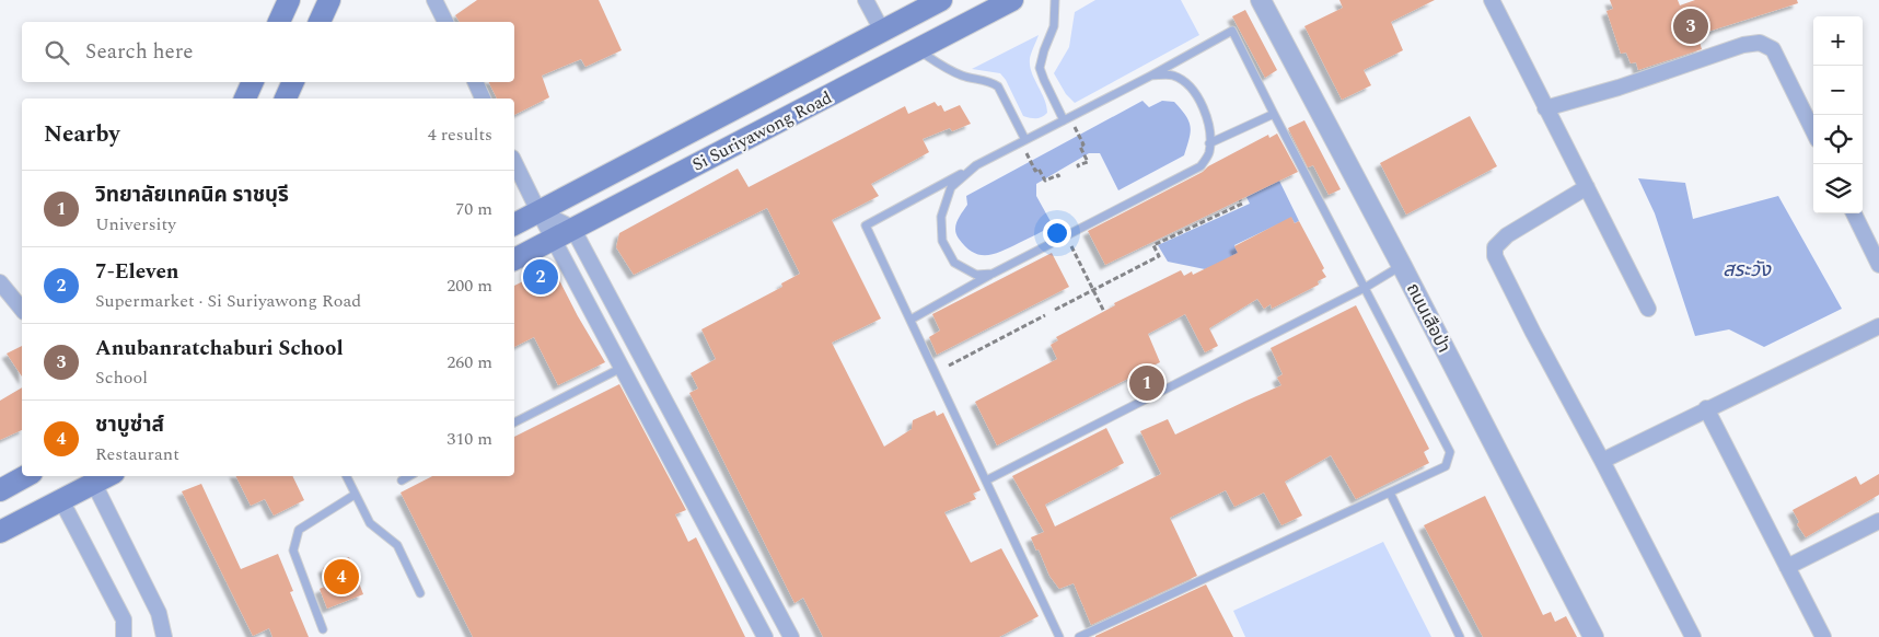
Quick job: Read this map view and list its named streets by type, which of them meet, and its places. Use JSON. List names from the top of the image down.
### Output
{
  "streets": {
    "main road": ["Si Suriyawong Road"],
    "street": ["ถนนเสือป่า"]
  },
  "water": ["สระวัง"],
  "page": {
    "pins": [
      "3",
      "2",
      "1",
      "4"
    ],
    "map_buttons": ["+", "−"],
    "search": "Search here",
    "heading": ["Nearby", "4 results"],
    "list": [
      {
        "mark": "1",
        "name": "วิทยาลัยเทคนิค ราชบุรี",
        "note": "University",
        "value": "70 m"
      },
      {
        "mark": "2",
        "name": "7-Eleven",
        "note": "Supermarket · Si Suriyawong Road",
        "value": "200 m"
      },
      {
        "mark": "3",
        "name": "Anubanratchaburi School",
        "note": "School",
        "value": "260 m"
      },
      {
        "mark": "4",
        "name": "ชาบูซ่าส์",
        "note": "Restaurant",
        "value": "310 m"
      }
    ]
  }
}
